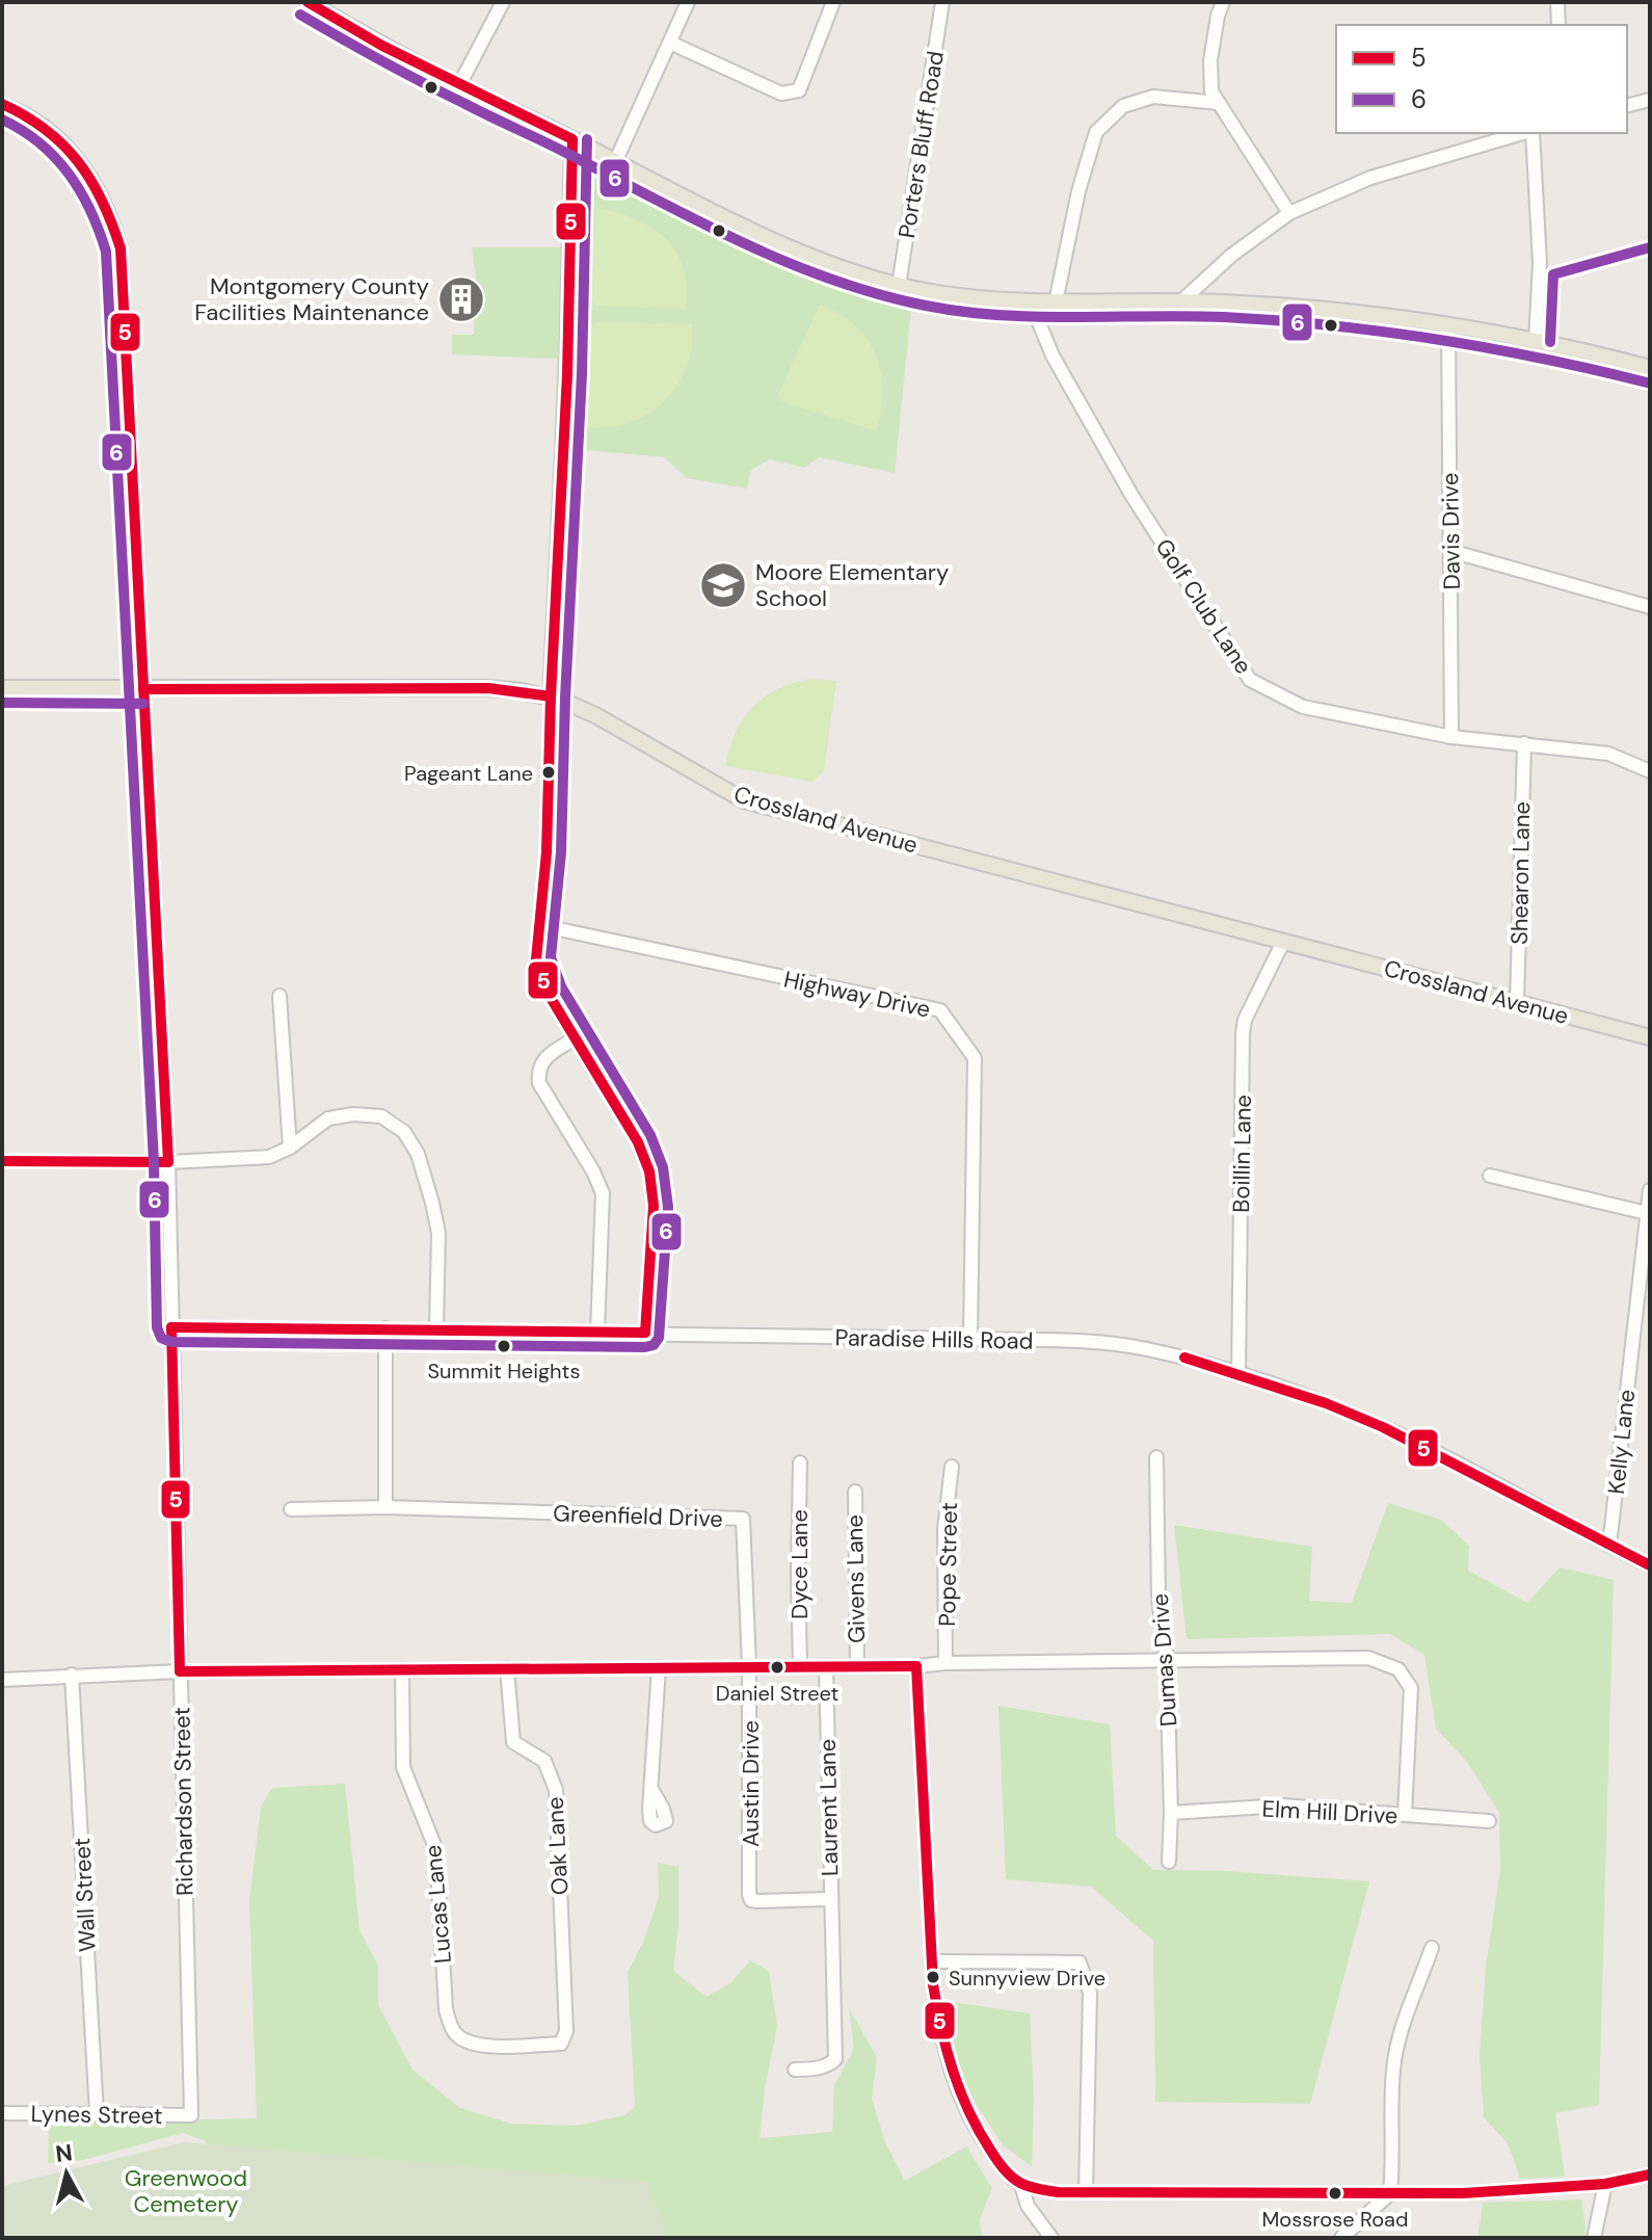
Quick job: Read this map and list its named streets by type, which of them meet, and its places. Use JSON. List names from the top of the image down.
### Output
{
  "streets": {
    "main road": ["Crossland Avenue"],
    "street": [
      "Porters Bluff Road",
      "Davis Drive",
      "Golf Club Lane",
      "Shearon Lane",
      "Highway Drive",
      "Boillin Lane",
      "Paradise Hills Road",
      "Kelly Lane",
      "Greenfield Drive",
      "Dyce Lane",
      "Pope Street",
      "Givens Lane",
      "Dumas Drive",
      "Austin Drive",
      "Richardson Street",
      "Laurent Lane",
      "Elm Hill Drive",
      "Oak Lane",
      "Wall Street",
      "Lucas Lane",
      "Lynes Street"
    ]
  },
  "crossings": [
    ["Davis Drive", "Golf Club Lane"],
    ["Golf Club Lane", "Shearon Lane"],
    ["Crossland Avenue", "Shearon Lane"],
    ["Crossland Avenue", "Boillin Lane"],
    ["Crossland Avenue", "Richardson Street"],
    ["Highway Drive", "Paradise Hills Road"],
    ["Boillin Lane", "Paradise Hills Road"],
    ["Paradise Hills Road", "Kelly Lane"],
    ["Paradise Hills Road", "Richardson Street"],
    ["Greenfield Drive", "Austin Drive"],
    ["Dumas Drive", "Elm Hill Drive"],
    ["Austin Drive", "Laurent Lane"],
    ["Richardson Street", "Lynes Street"],
    ["Oak Lane", "Lucas Lane"],
    ["Wall Street", "Lynes Street"]
  ],
  "parks": ["Greenwood Cemetery"],
  "places": {
    "building": ["Montgomery County Facilities Maintenance"],
    "school or university": ["Moore Elementary School"],
    "other": [
      "Pageant Lane",
      "Summit Heights",
      "Daniel Street",
      "Sunnyview Drive",
      "Mossrose Road"
    ]
  },
  "lines": ["transit line 5", "transit line 6"],
  "legend": ["5", "6"],
  "north": "top"
}
